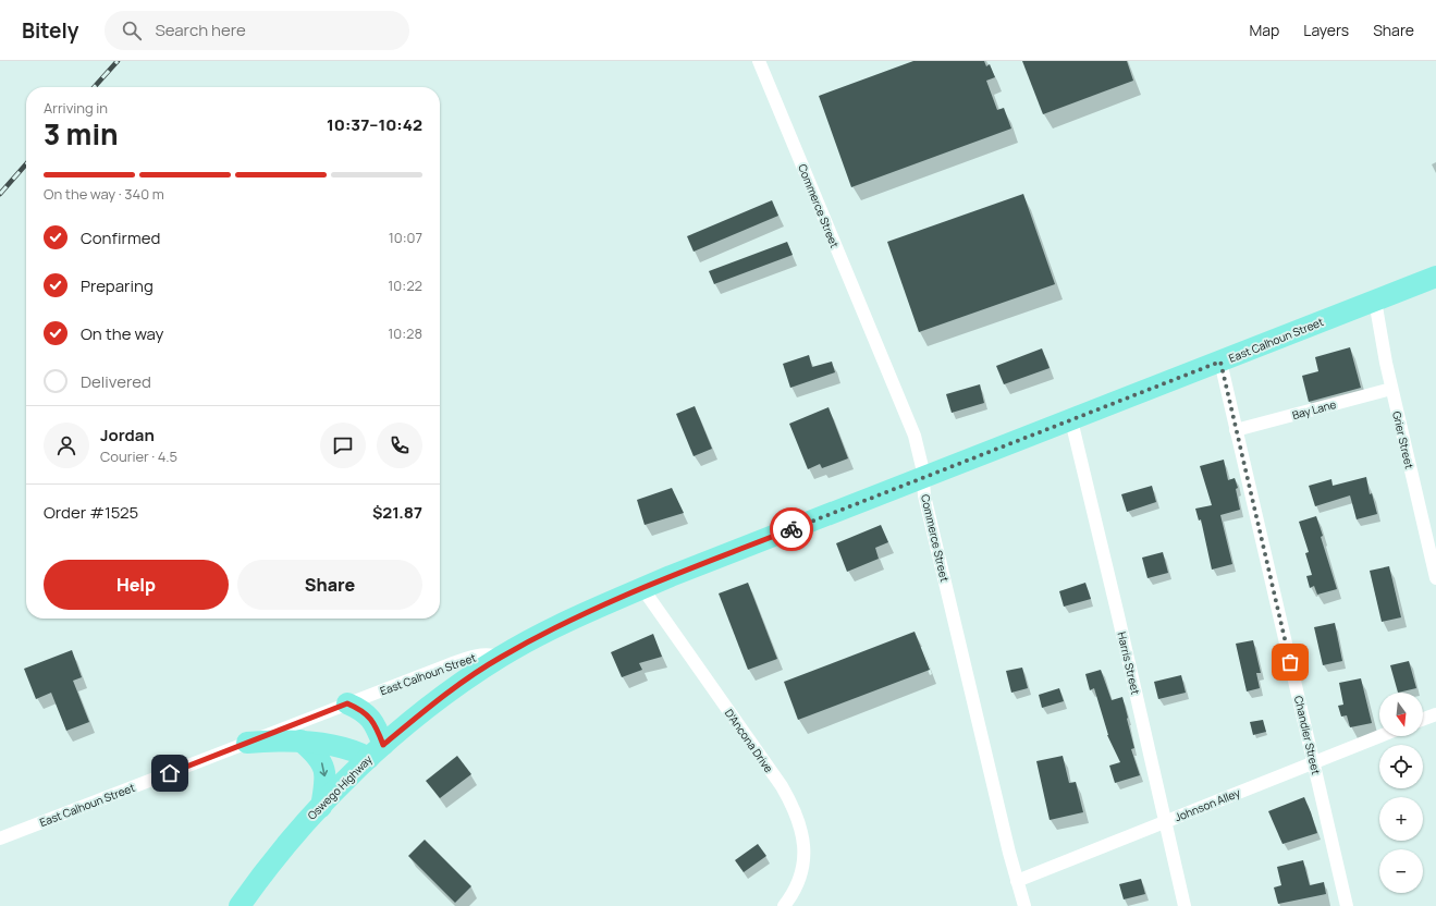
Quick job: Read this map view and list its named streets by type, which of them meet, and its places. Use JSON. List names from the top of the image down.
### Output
{
  "streets": {
    "main road": ["East Calhoun Street", "Oswego Highway"],
    "street": [
      "Commerce Street",
      "Bay Lane",
      "Grier Street",
      "Harris Street",
      "Chandler Street",
      "D'Ancona Drive",
      "Johnson Alley"
    ]
  },
  "crossings": [
    ["Commerce Street", "East Calhoun Street"],
    ["Commerce Street", "Johnson Alley"],
    ["East Calhoun Street", "Grier Street"],
    ["East Calhoun Street", "Harris Street"],
    ["East Calhoun Street", "Chandler Street"],
    ["East Calhoun Street", "D'Ancona Drive"],
    ["East Calhoun Street", "Oswego Highway"],
    ["Bay Lane", "Grier Street"],
    ["Bay Lane", "Chandler Street"],
    ["Harris Street", "Johnson Alley"],
    ["Chandler Street", "Johnson Alley"]
  ],
  "north": "bottom",
  "page": {
    "header": "Bitely",
    "search": "Search here",
    "nav": ["Map", "Layers", "Share"],
    "heading": ["3 min", "Arriving in", "10:37–10:42"],
    "panel": [
      "Jordan",
      "Courier · 4.5",
      "Order #1525",
      "$21.87"
    ],
    "bar": "On the way · 340 m",
    "list": [
      ["Confirmed", "10:07"],
      ["Preparing", "10:22"],
      ["On the way", "10:28"],
      "Delivered"
    ],
    "buttons": ["Help", "Share"],
    "map_buttons": ["+", "−"]
  }
}
